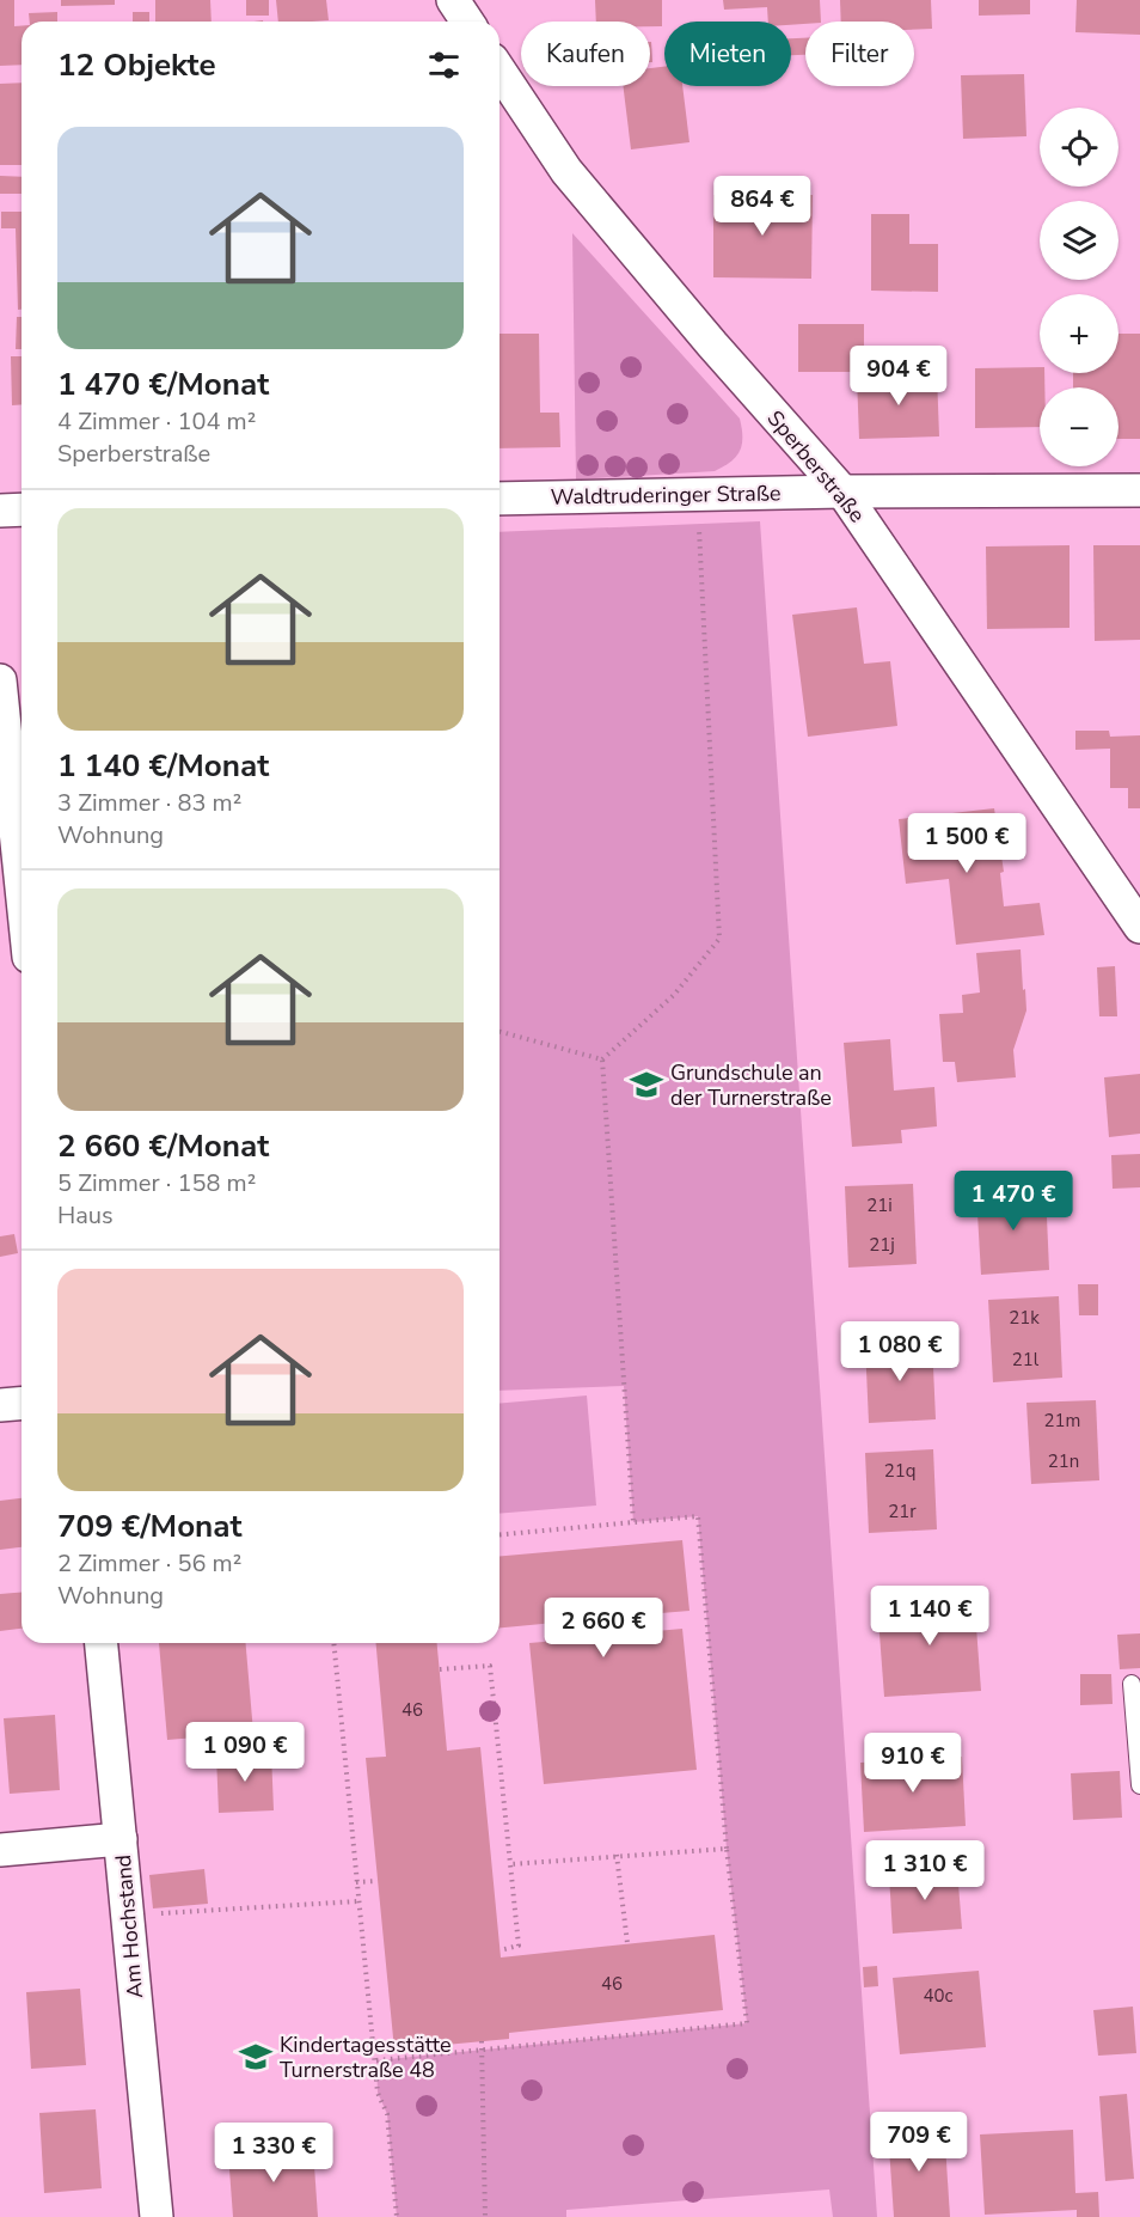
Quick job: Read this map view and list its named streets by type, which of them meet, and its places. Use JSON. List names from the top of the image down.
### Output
{
  "streets": {
    "street": ["Sperberstraße", "Waldtruderinger Straße", "Am Hochstand"]
  },
  "crossings": [
    ["Sperberstraße", "Waldtruderinger Straße"]
  ],
  "places": {
    "school or university": ["Grundschule an der Turnerstraße", "Kindertagesstätte Turnerstraße 48"]
  },
  "house_numbers": [
    "21i",
    "21j",
    "21k",
    "21l",
    "21m",
    "21n",
    "21q",
    "21r",
    "46",
    "46",
    "40c"
  ],
  "page": {
    "chip": ["Kaufen", "Mieten", "Filter"],
    "heading": "12 Objekte",
    "map_buttons": ["+", "−"],
    "list": [
      {
        "name": "1 470 €/Monat",
        "note": "4 Zimmer · 104 m² · Sperberstraße"
      },
      {
        "name": "1 140 €/Monat",
        "note": "3 Zimmer · 83 m² · Wohnung"
      },
      {
        "name": "2 660 €/Monat",
        "note": "5 Zimmer · 158 m² · Haus"
      },
      {
        "name": "709 €/Monat",
        "note": "2 Zimmer · 56 m² · Wohnung"
      }
    ],
    "price": [
      "864 €",
      "904 €",
      "1 500 €",
      "1 470 €",
      "1 080 €",
      "1 140 €",
      "2 660 €",
      "1 090 €",
      "910 €",
      "1 310 €",
      "709 €",
      "1 330 €"
    ]
  }
}
